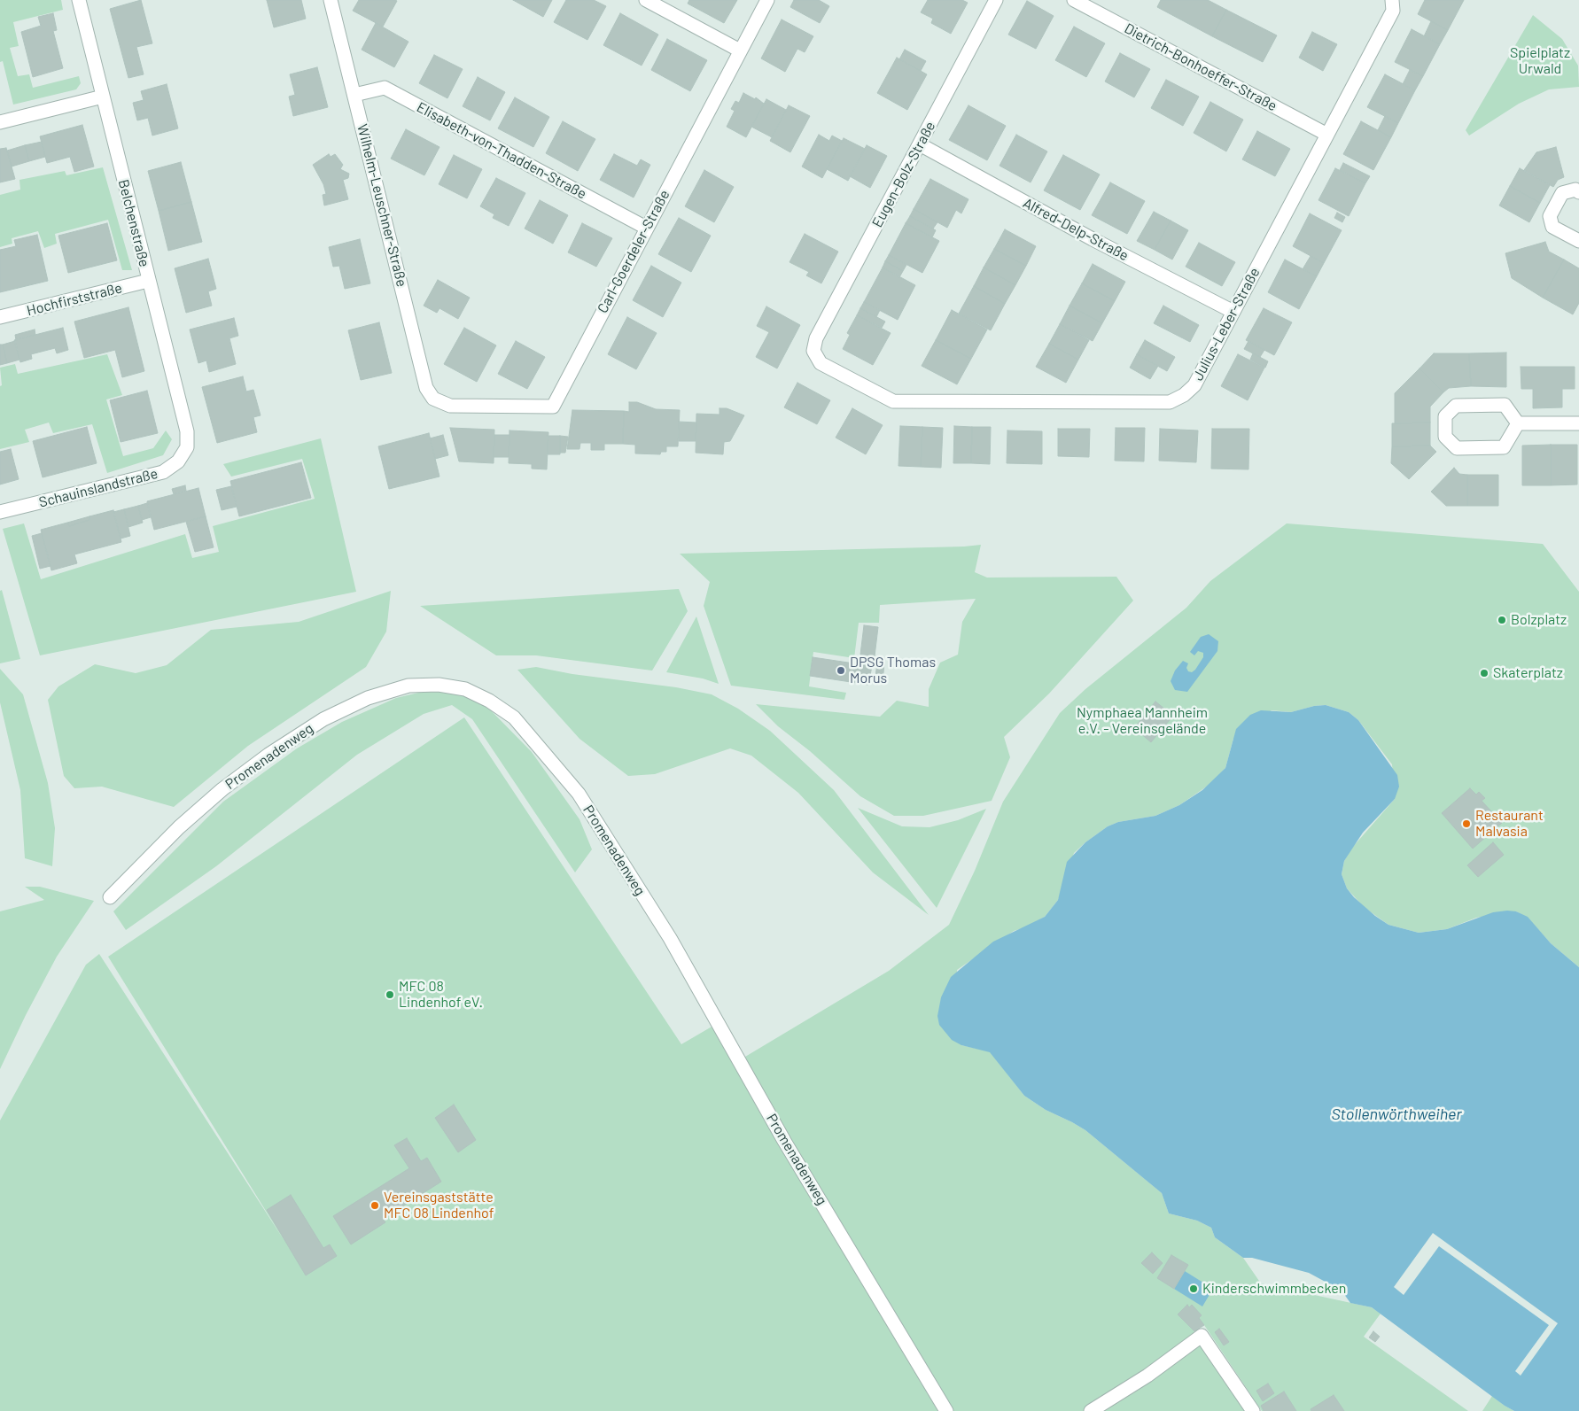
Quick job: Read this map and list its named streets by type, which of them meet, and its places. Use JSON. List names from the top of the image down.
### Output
{
  "streets": {
    "street": [
      "Dietrich-Bonhoeffer-Straße",
      "Elisabeth-von-Thadden-Straße",
      "Eugen-Bolz-Straße",
      "Wilhelm-Leuschner-Straße",
      "Belchenstraße",
      "Alfred-Delp-Straße",
      "Carl-Goerdeler-Straße",
      "Hochfirststraße",
      "Julius-Leber-Straße",
      "Schauinslandstraße",
      "Promenadenweg"
    ]
  },
  "crossings": [
    ["Dietrich-Bonhoeffer-Straße", "Julius-Leber-Straße"],
    ["Elisabeth-von-Thadden-Straße", "Wilhelm-Leuschner-Straße"],
    ["Elisabeth-von-Thadden-Straße", "Carl-Goerdeler-Straße"],
    ["Eugen-Bolz-Straße", "Alfred-Delp-Straße"],
    ["Eugen-Bolz-Straße", "Julius-Leber-Straße"],
    ["Wilhelm-Leuschner-Straße", "Carl-Goerdeler-Straße"],
    ["Belchenstraße", "Hochfirststraße"],
    ["Belchenstraße", "Schauinslandstraße"],
    ["Alfred-Delp-Straße", "Julius-Leber-Straße"]
  ],
  "water": ["Stollenwörthweiher"],
  "parks": ["Spielplatz Urwald", "Nymphaea Mannheim e.V. - Vereinsgelände"],
  "places": [
    "Bolzplatz",
    "DPSG Thomas Morus",
    "Skaterplatz",
    "Restaurant Malvasia",
    "MFC 08 Lindenhof eV.",
    "Vereinsgaststätte MFC 08 Lindenhof",
    "Kinderschwimmbecken"
  ]
}
